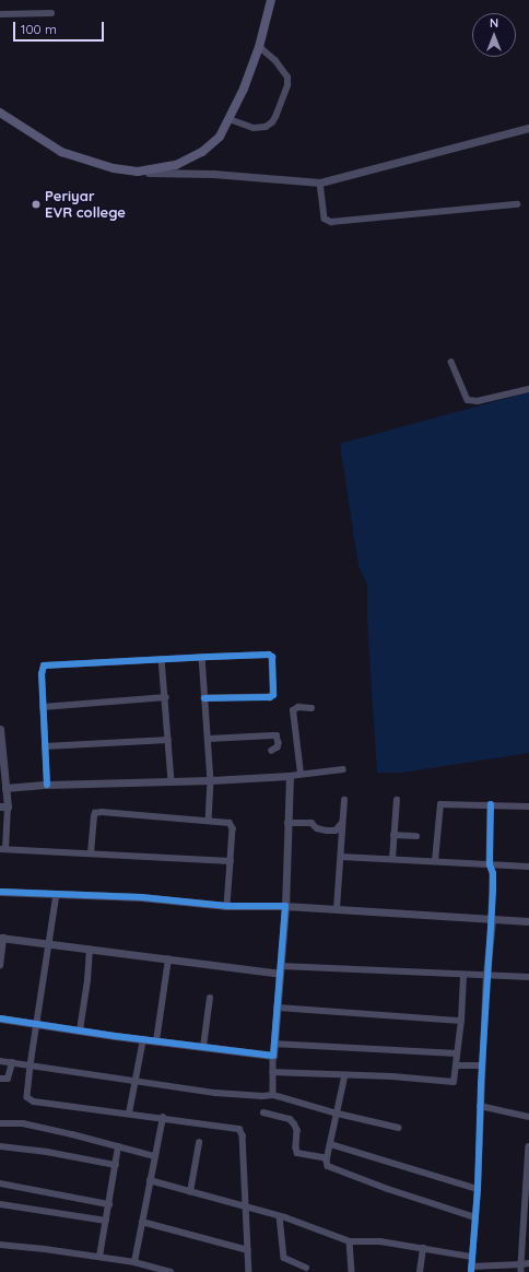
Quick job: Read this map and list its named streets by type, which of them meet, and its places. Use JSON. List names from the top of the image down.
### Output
{
  "places": ["Periyar EVR college"],
  "scale_bar": "100 m",
  "north": "top"
}
